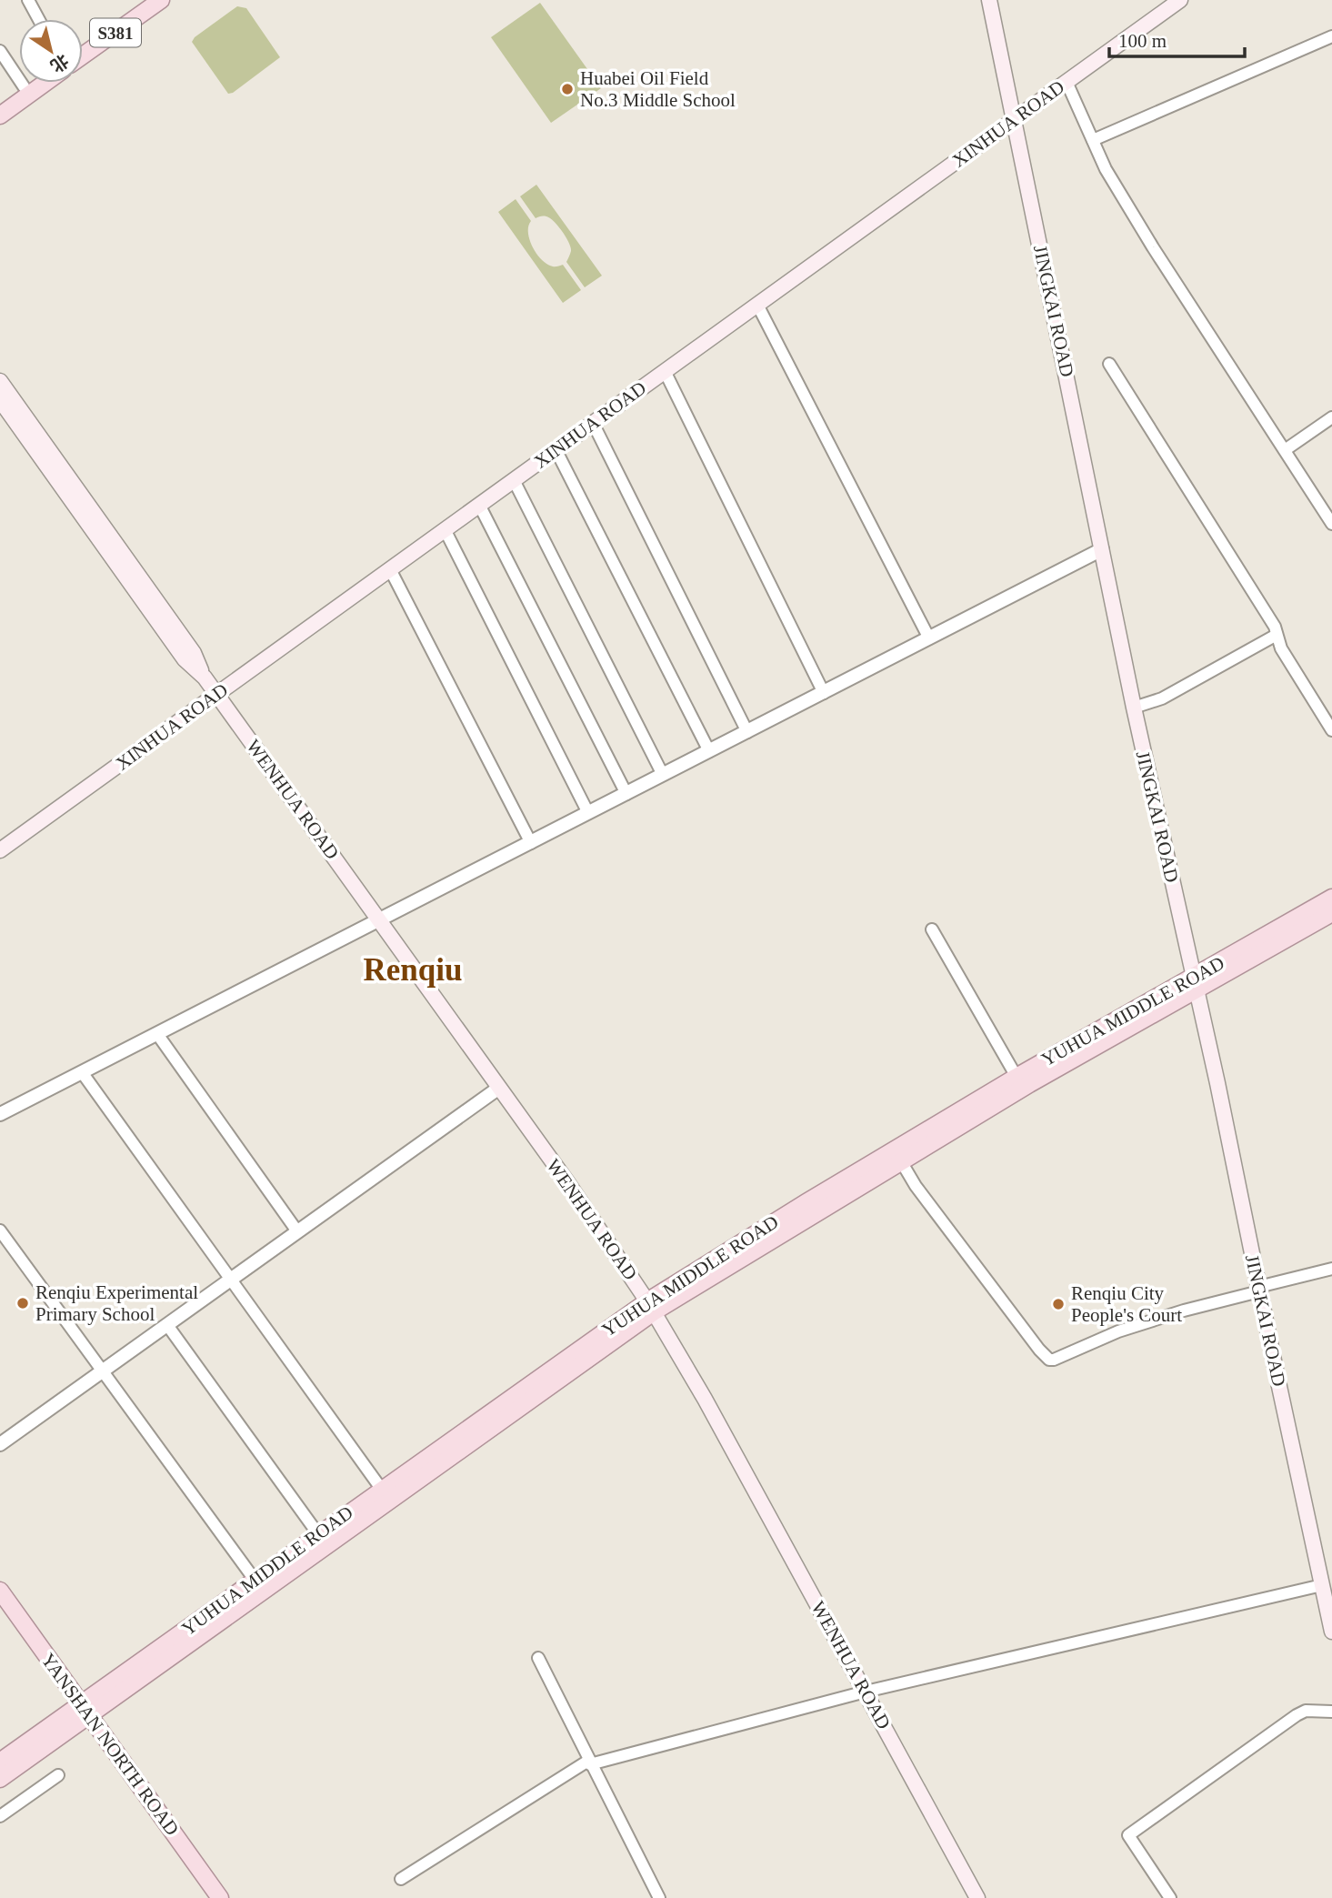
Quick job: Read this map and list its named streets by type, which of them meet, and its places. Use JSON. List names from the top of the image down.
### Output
{
  "streets": {
    "main road": [
      "S381",
      "XINHUA ROAD",
      "JINGKAI ROAD",
      "WENHUA ROAD",
      "YUHUA MIDDLE ROAD",
      "YANSHAN NORTH ROAD"
    ]
  },
  "crossings": [
    ["XINHUA ROAD", "JINGKAI ROAD"],
    ["XINHUA ROAD", "WENHUA ROAD"],
    ["JINGKAI ROAD", "YUHUA MIDDLE ROAD"],
    ["WENHUA ROAD", "YUHUA MIDDLE ROAD"],
    ["YUHUA MIDDLE ROAD", "YANSHAN NORTH ROAD"]
  ],
  "districts": ["Renqiu"],
  "places": ["Huabei Oil Field No.3 Middle School", "Renqiu Experimental Primary School", "Renqiu City People's Court"],
  "scale_bar": "100 m",
  "north": "bottom right"
}
